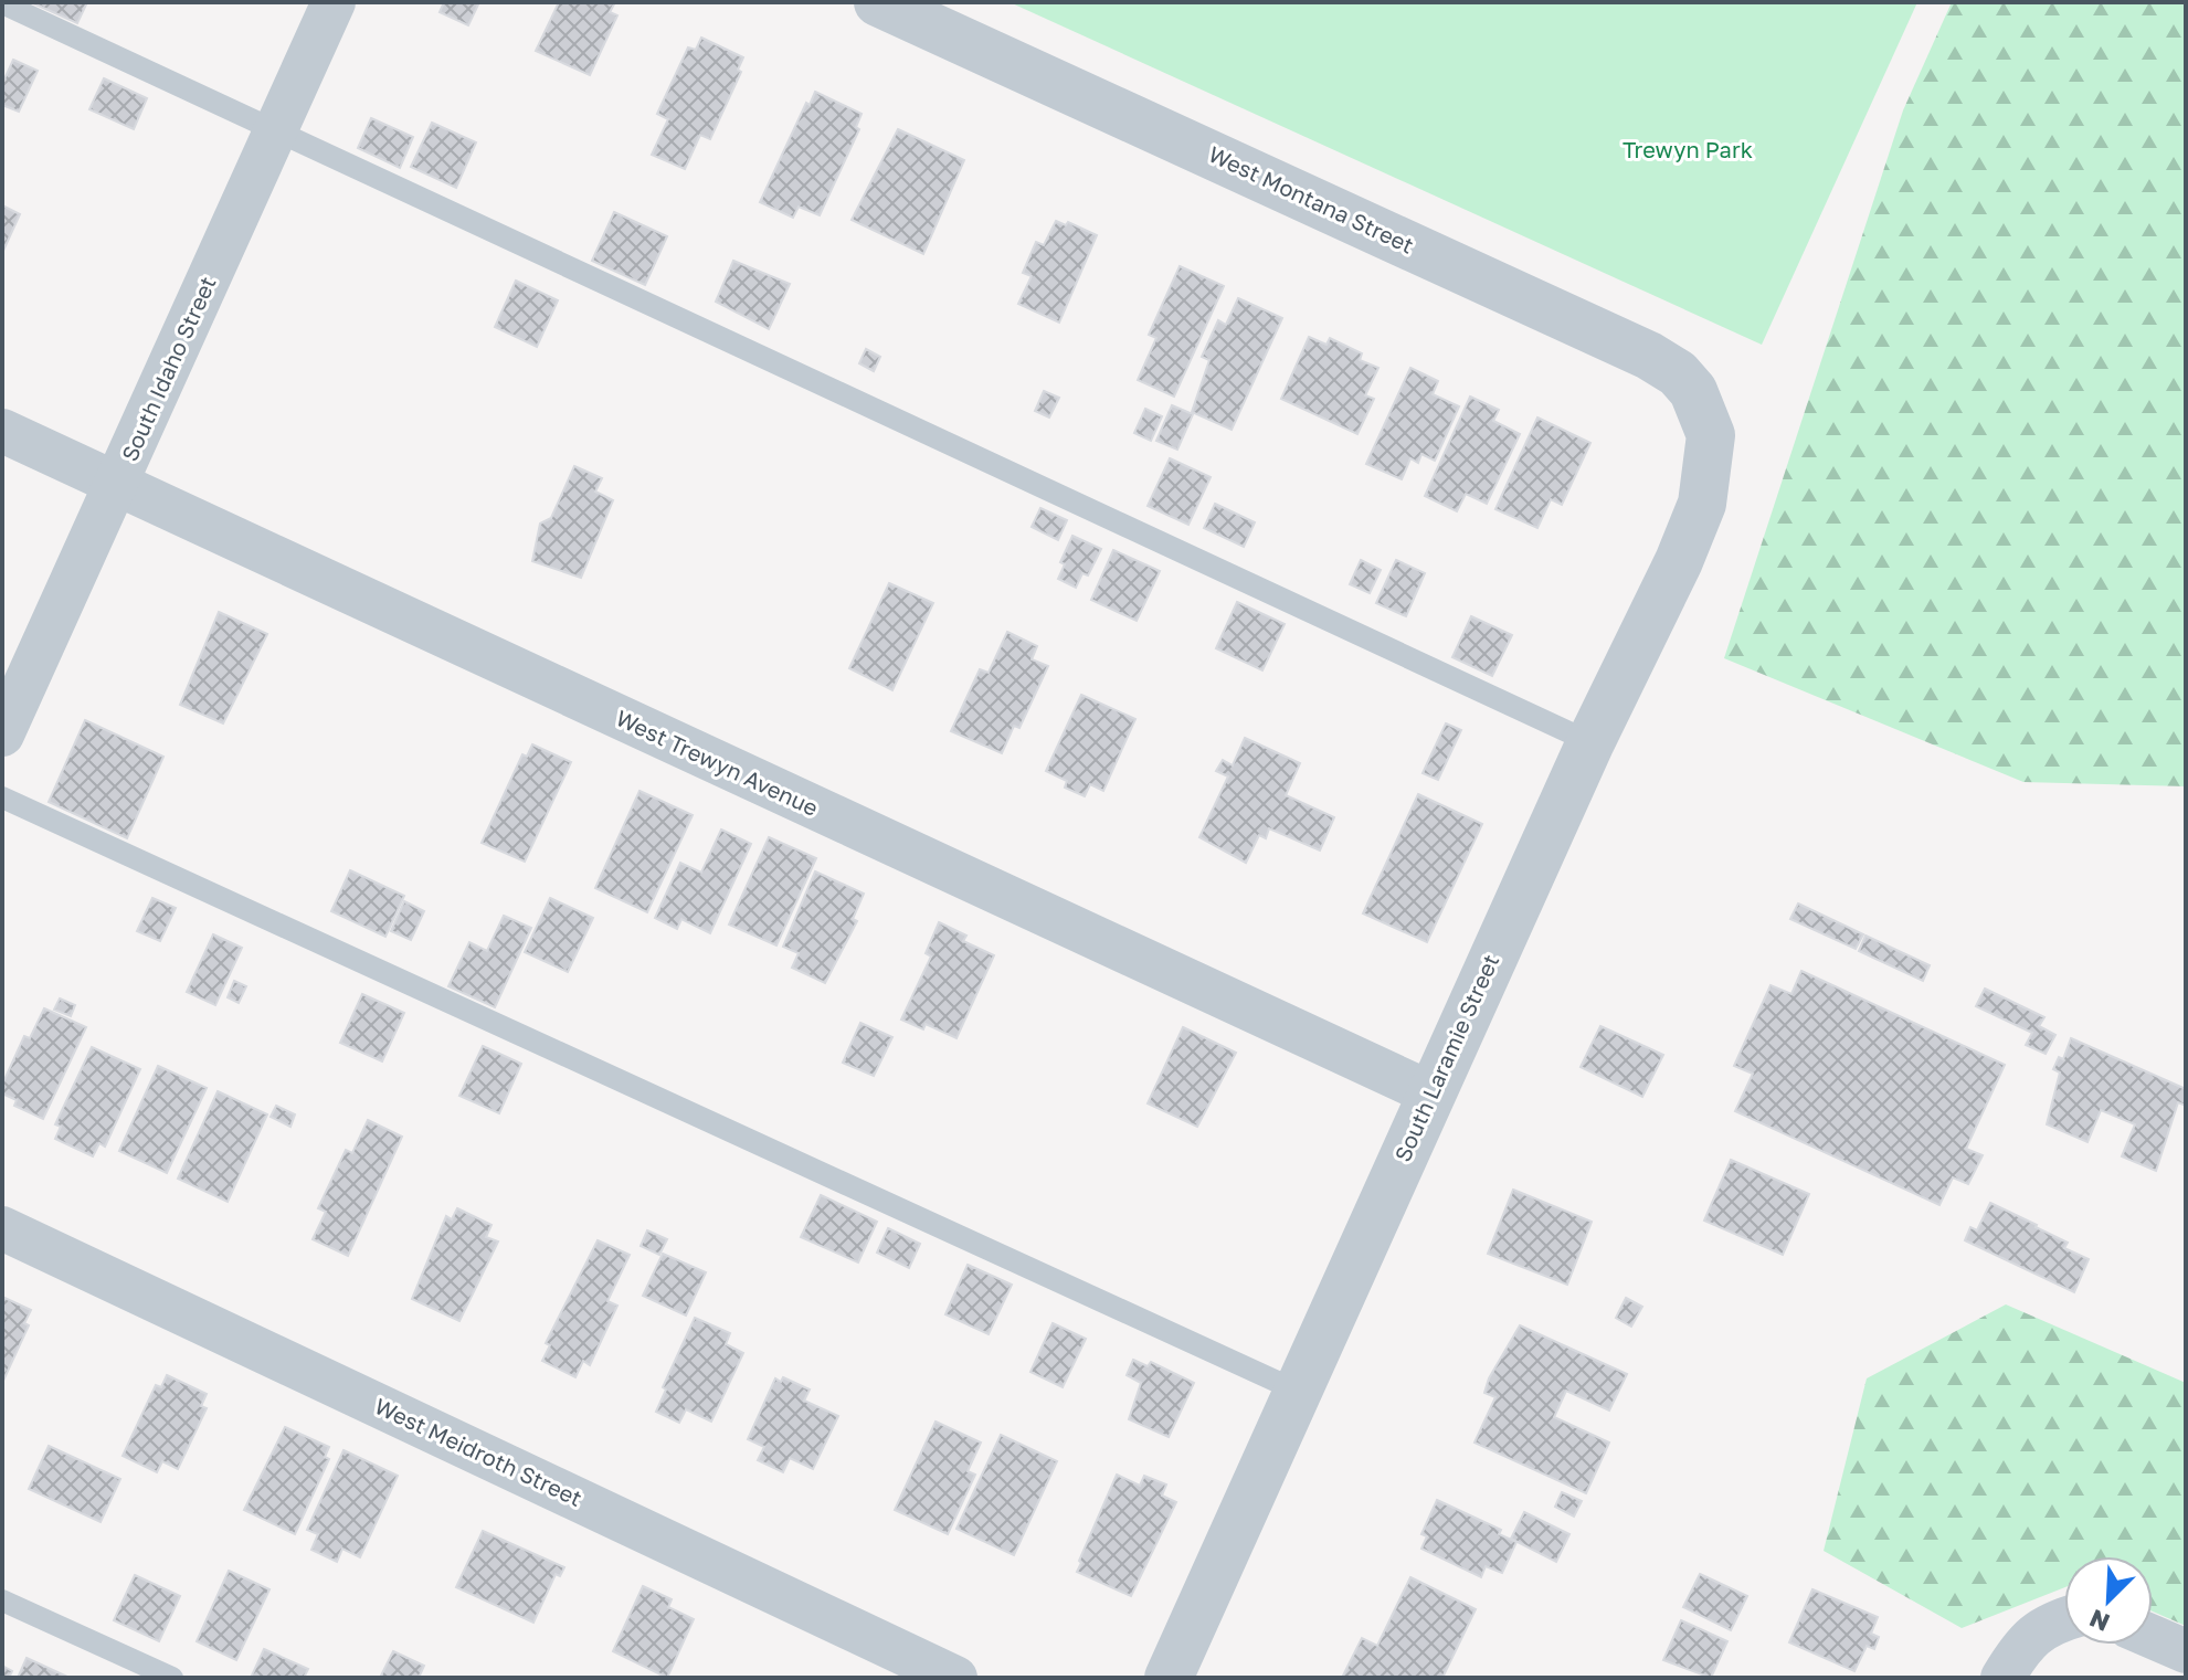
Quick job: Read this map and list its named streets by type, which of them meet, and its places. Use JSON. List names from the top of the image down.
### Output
{
  "streets": {
    "street": [
      "West Montana Street",
      "South Idaho Street",
      "West Trewyn Avenue",
      "South Laramie Street",
      "West Meidroth Street"
    ]
  },
  "crossings": [
    ["West Montana Street", "South Laramie Street"],
    ["South Idaho Street", "West Trewyn Avenue"],
    ["West Trewyn Avenue", "South Laramie Street"]
  ],
  "parks": ["Trewyn Park"],
  "north": "bottom left"
}
